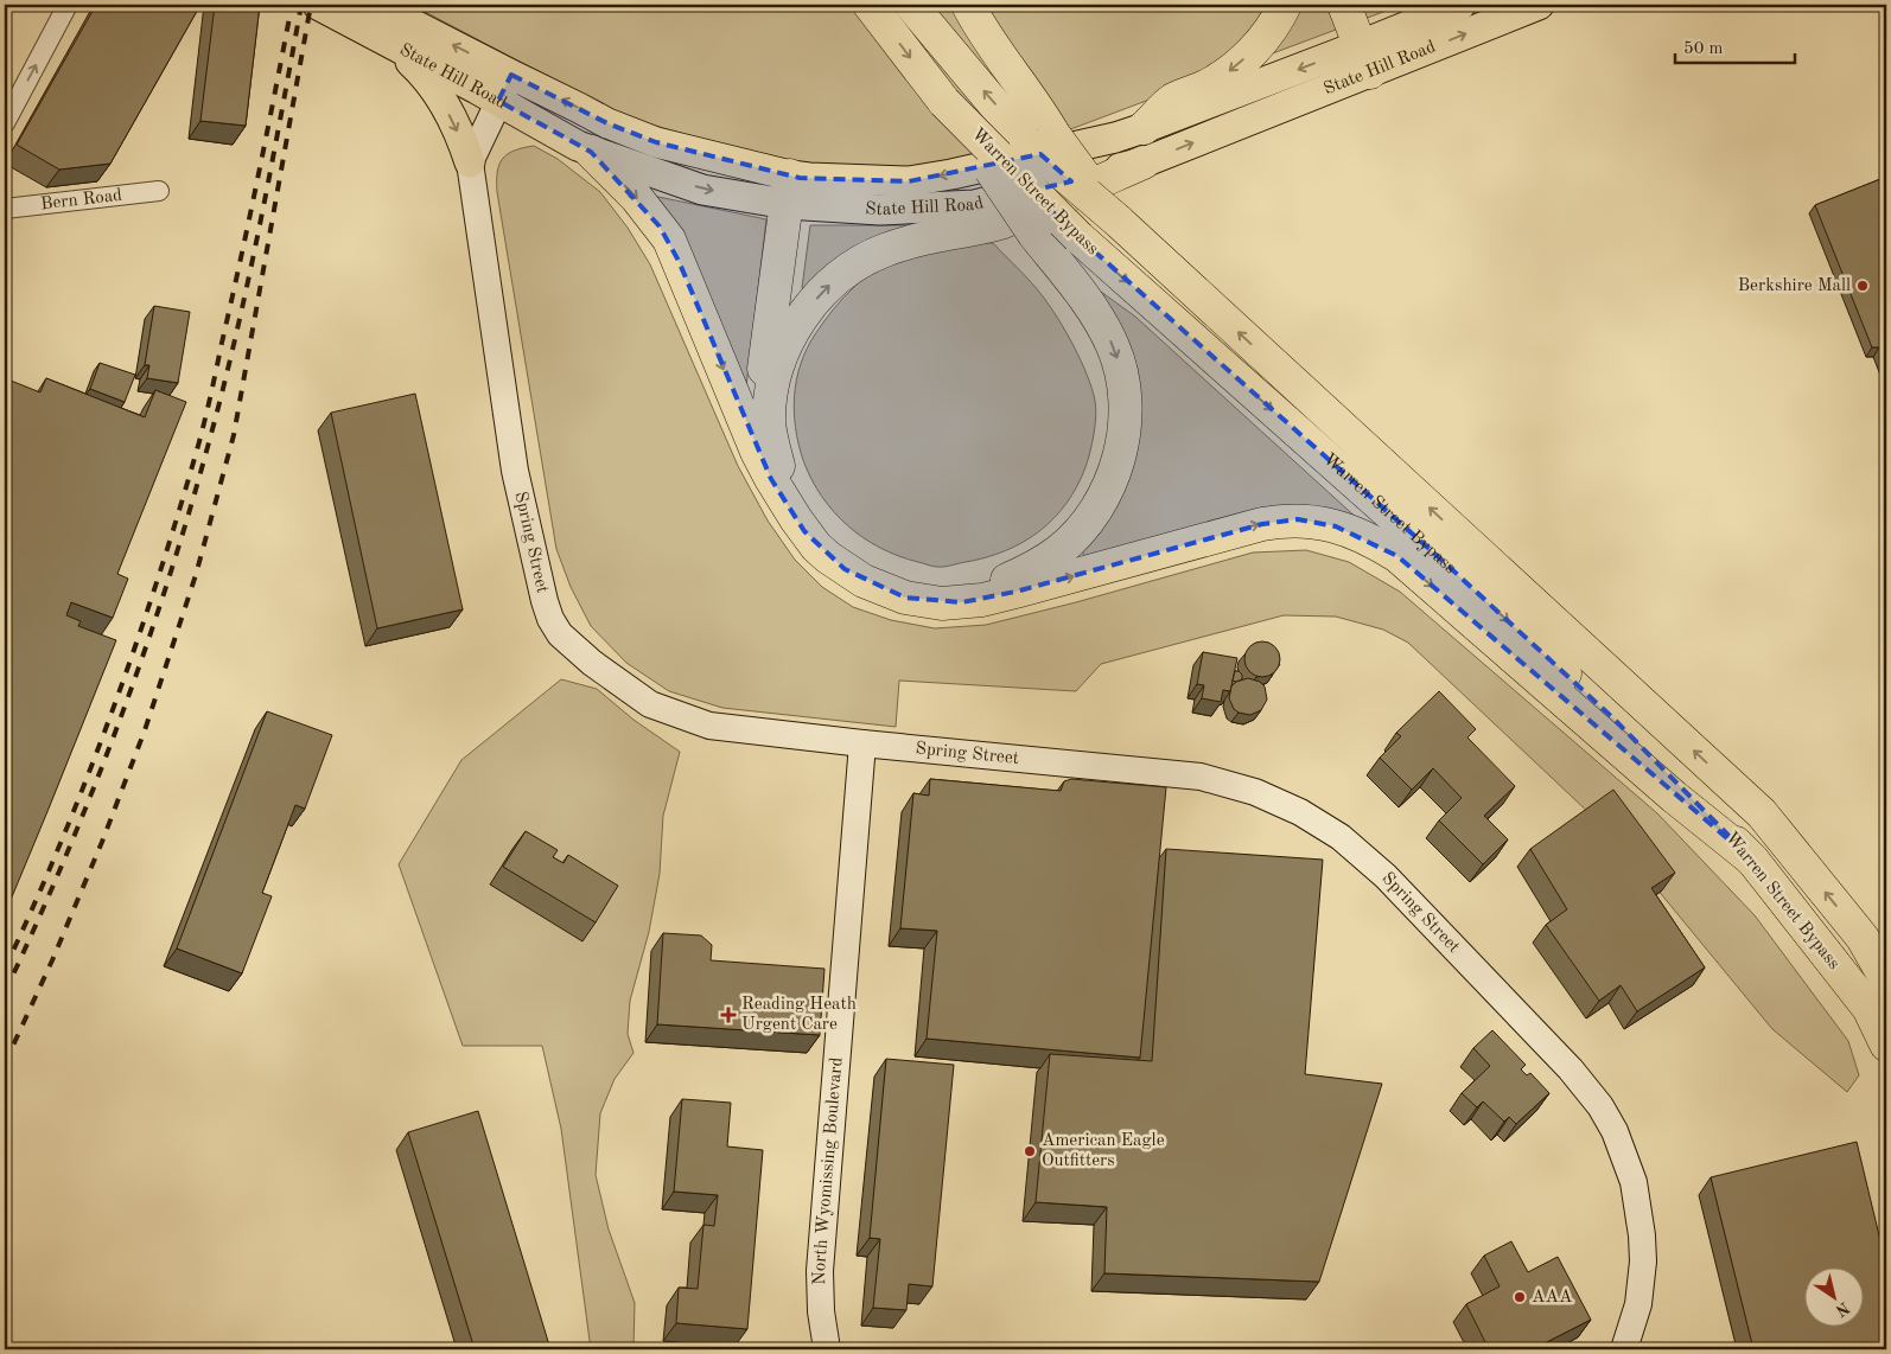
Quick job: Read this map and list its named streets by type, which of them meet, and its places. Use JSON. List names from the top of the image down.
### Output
{
  "streets": {
    "highway": ["Warren Street Bypass"],
    "main road": ["State Hill Road"],
    "street": ["Bern Road", "Spring Street", "North Wyomissing Boulevard"]
  },
  "crossings": [
    ["Spring Street", "North Wyomissing Boulevard"]
  ],
  "places": {
    "other": ["Berkshire Mall", "American Eagle Outfitters", "AAA"],
    "health": ["Reading Heath Urgent Care"]
  },
  "scale_bar": "50 m",
  "north": "bottom right"
}
